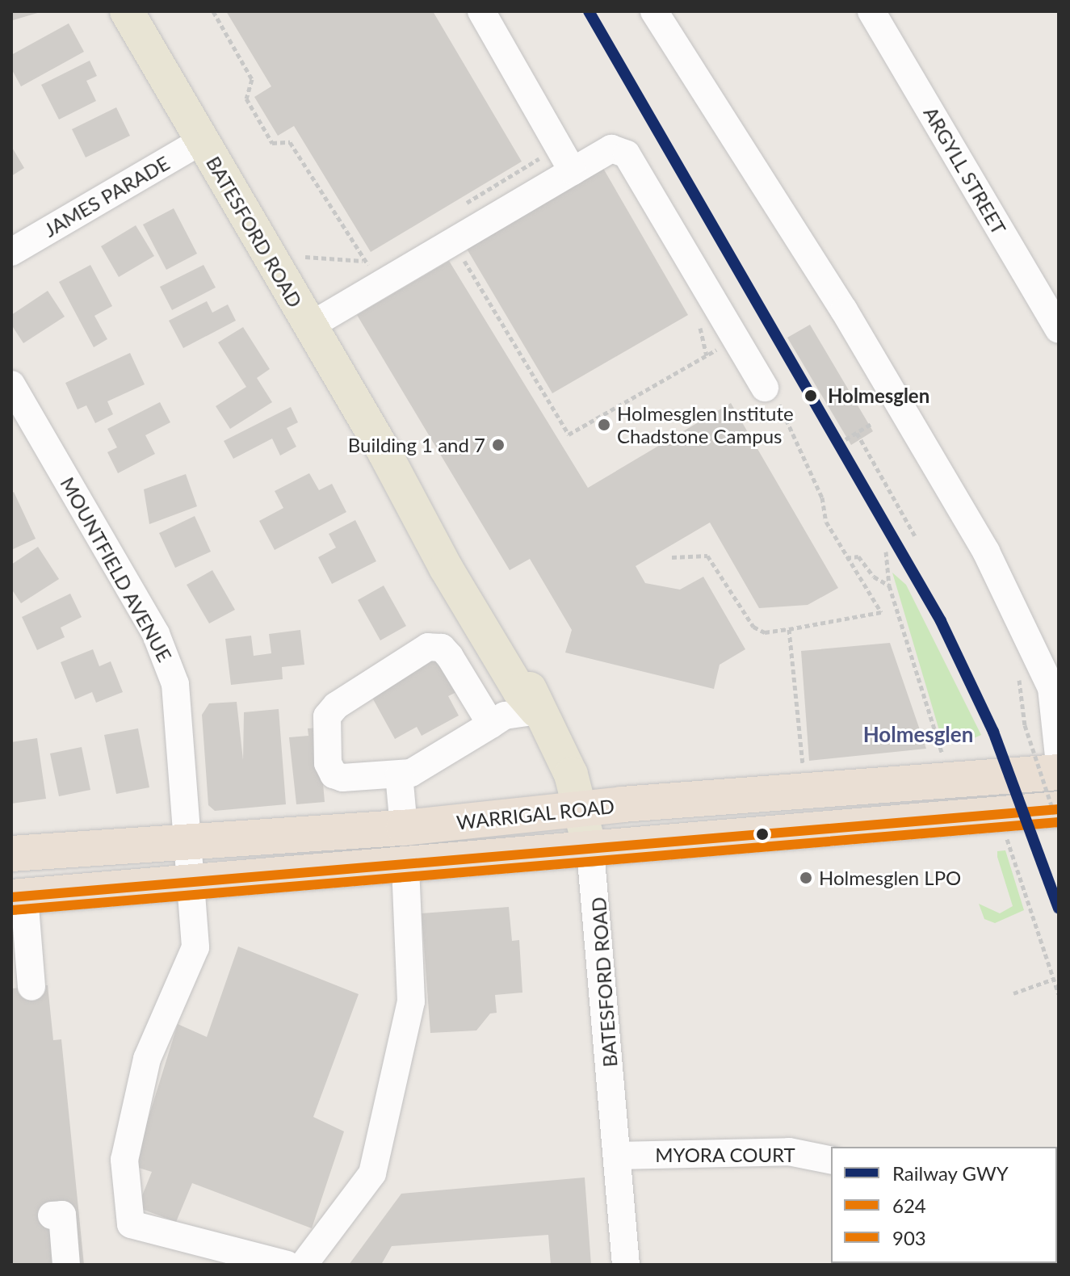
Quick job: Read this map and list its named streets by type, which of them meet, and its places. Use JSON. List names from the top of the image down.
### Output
{
  "streets": {
    "highway": ["WARRIGAL ROAD"],
    "main road": ["BATESFORD ROAD"],
    "street": [
      "ARGYLL STREET",
      "JAMES PARADE",
      "MOUNTFIELD AVENUE",
      "MYORA COURT"
    ]
  },
  "crossings": [
    ["JAMES PARADE", "BATESFORD ROAD"],
    ["BATESFORD ROAD", "WARRIGAL ROAD"],
    ["BATESFORD ROAD", "MYORA COURT"],
    ["MOUNTFIELD AVENUE", "WARRIGAL ROAD"]
  ],
  "districts": ["Holmesglen"],
  "places": [
    "Holmesglen",
    "Holmesglen Institute Chadstone Campus",
    "Building 1 and 7",
    "Holmesglen LPO"
  ],
  "lines": ["rail line GWY", "transit line 624", "transit line 903"],
  "legend": ["Railway GWY", "624", "903"]
}
